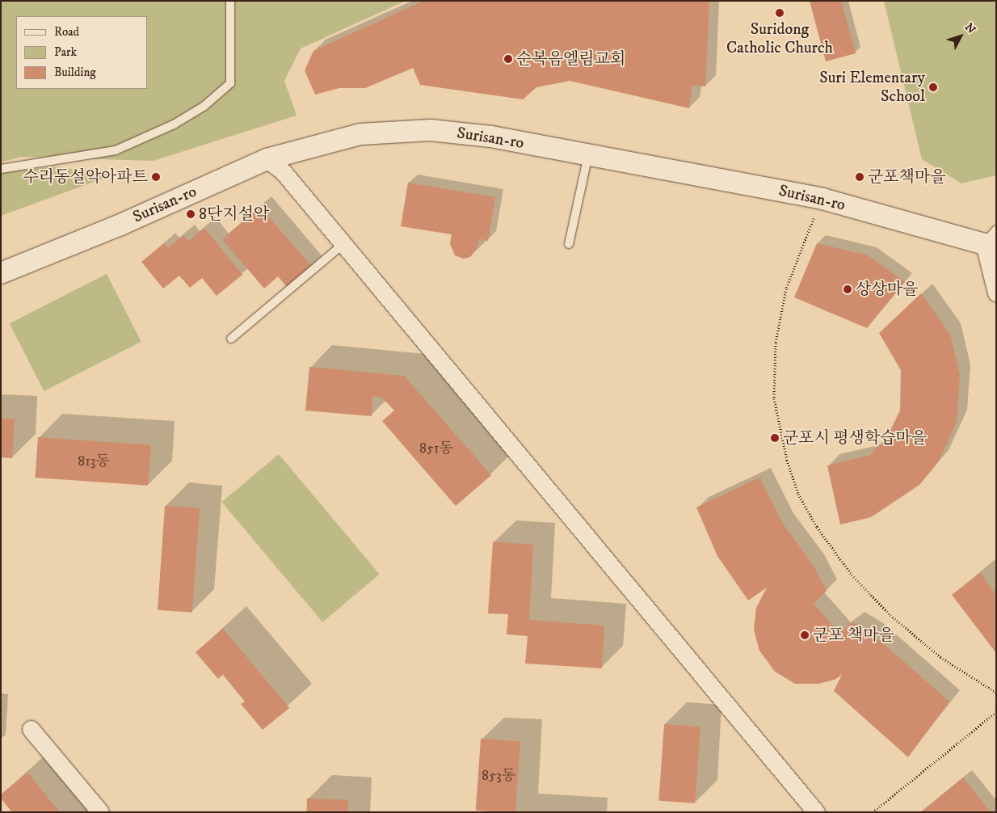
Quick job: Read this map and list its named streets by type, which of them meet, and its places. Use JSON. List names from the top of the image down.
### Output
{
  "streets": {
    "street": ["Surisan-ro"]
  },
  "places": [
    "Suridong Catholic Church",
    "순복음엘림교회",
    "Suri Elementary School",
    "수리동설악아파트",
    "군포책마을",
    "8단지설악",
    "상상마을",
    "군포시 평생학습마을",
    "군포 책마을"
  ],
  "house_numbers": ["851동", "813동", "853동"],
  "legend": ["Road", "Park", "Building"],
  "north": "top right"
}
